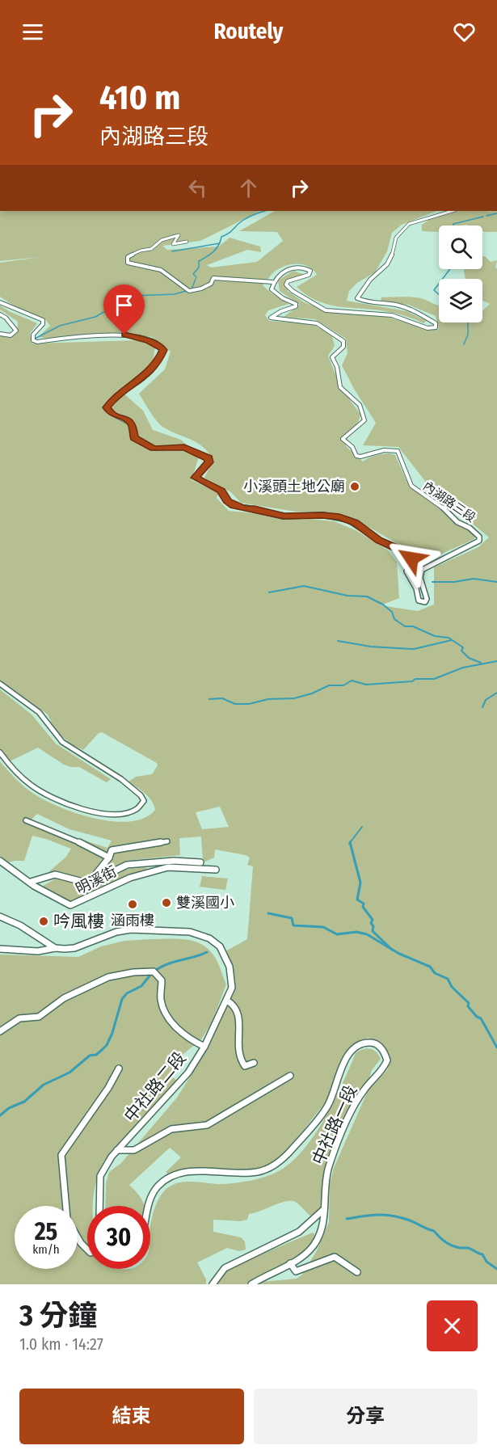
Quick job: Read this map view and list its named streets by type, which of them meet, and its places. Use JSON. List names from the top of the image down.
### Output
{
  "streets": {
    "street": [
      "內湖路三段",
      "明溪街",
      "中社路二段",
      "中社路一段"
    ]
  },
  "places": [
    "小溪頭土地公廟",
    "雙溪國小",
    "涵雨樓",
    "吟風樓"
  ],
  "page": {
    "header": "Routely",
    "turn": ["410 m", "內湖路三段"],
    "speed": "25 km/h",
    "limit": "30",
    "heading": ["3 分鐘", "1.0 km · 14:27"],
    "buttons": ["結束", "分享"]
  }
}
